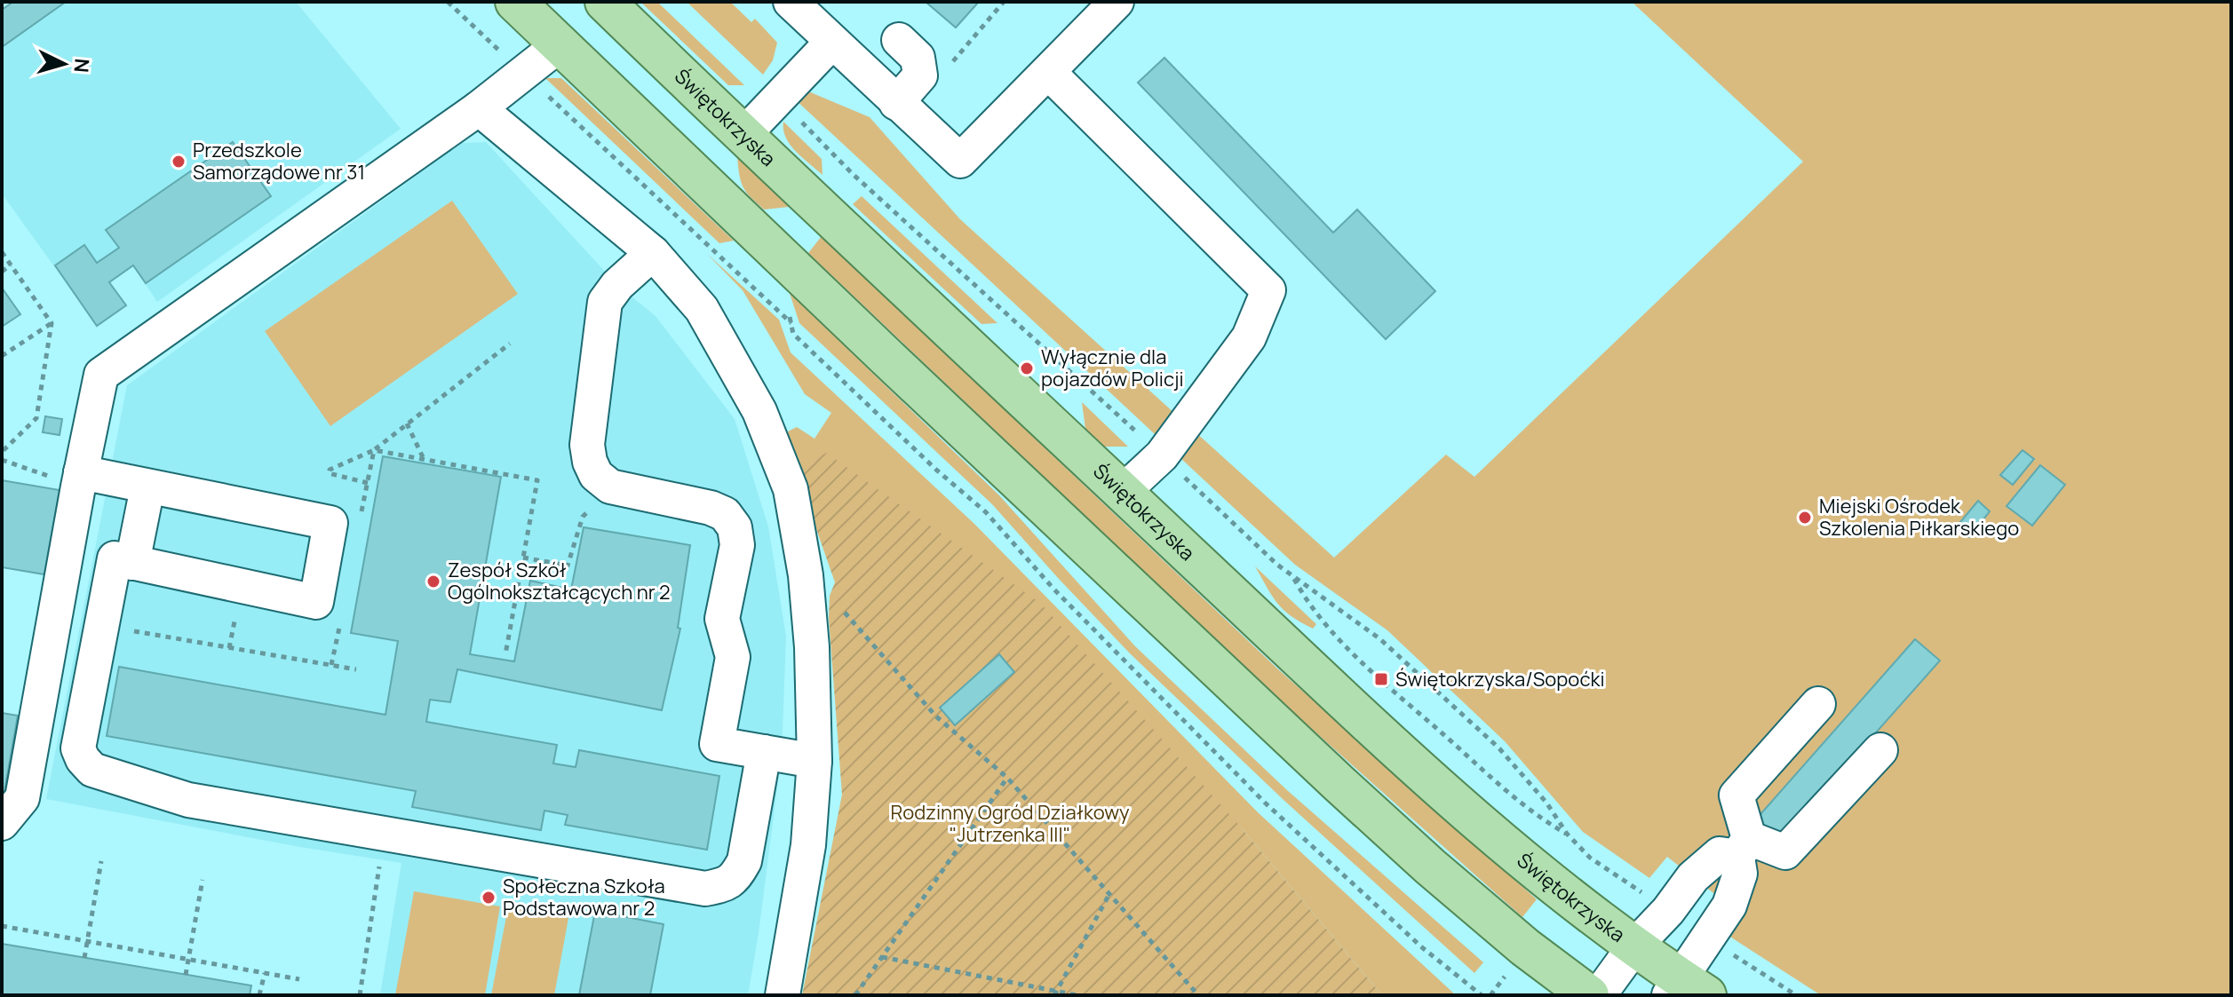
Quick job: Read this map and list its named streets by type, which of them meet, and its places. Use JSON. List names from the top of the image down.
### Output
{
  "streets": {
    "main road": ["Świętokrzyska"]
  },
  "parks": ["Rodzinny Ogród Działkowy \"Jutrzenka III\""],
  "places": {
    "other": [
      "Przedszkole Samorządowe nr 31",
      "Wyłącznie dla pojazdów Policji",
      "Miejski Ośrodek Szkolenia Piłkarskiego",
      "Zespół Szkół Ogólnokształcących nr 2",
      "Społeczna Szkoła Podstawowa nr 2"
    ],
    "transit": ["Świętokrzyska/Sopoćki"]
  },
  "north": "right"
}
